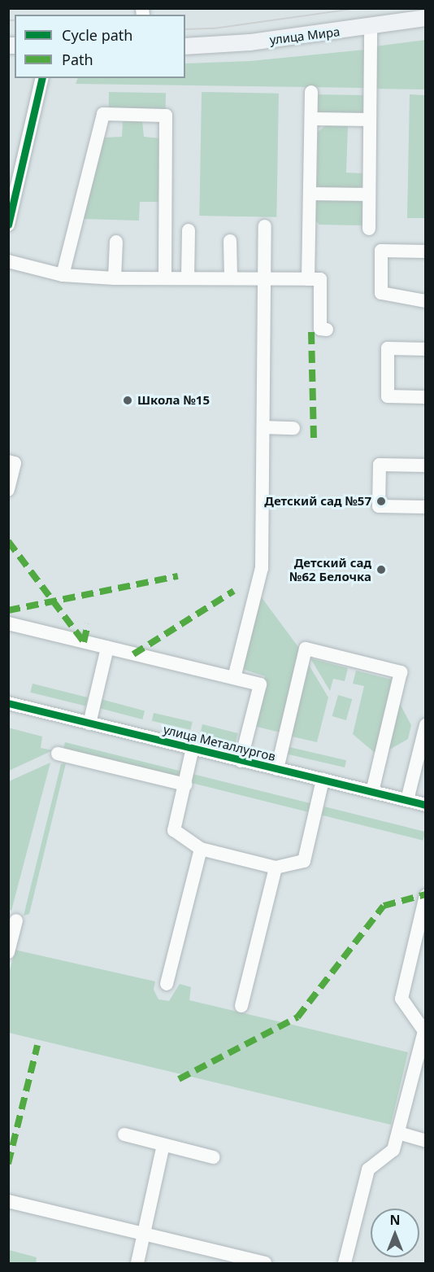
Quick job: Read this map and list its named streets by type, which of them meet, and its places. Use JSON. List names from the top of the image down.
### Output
{
  "streets": {
    "main road": ["улица Мира"],
    "street": ["улица Металлургов"]
  },
  "places": ["Школа №15", "Детский сад №57", "Детский сад №62 Белочка"],
  "legend": ["Cycle path", "Path"],
  "north": "top"
}
